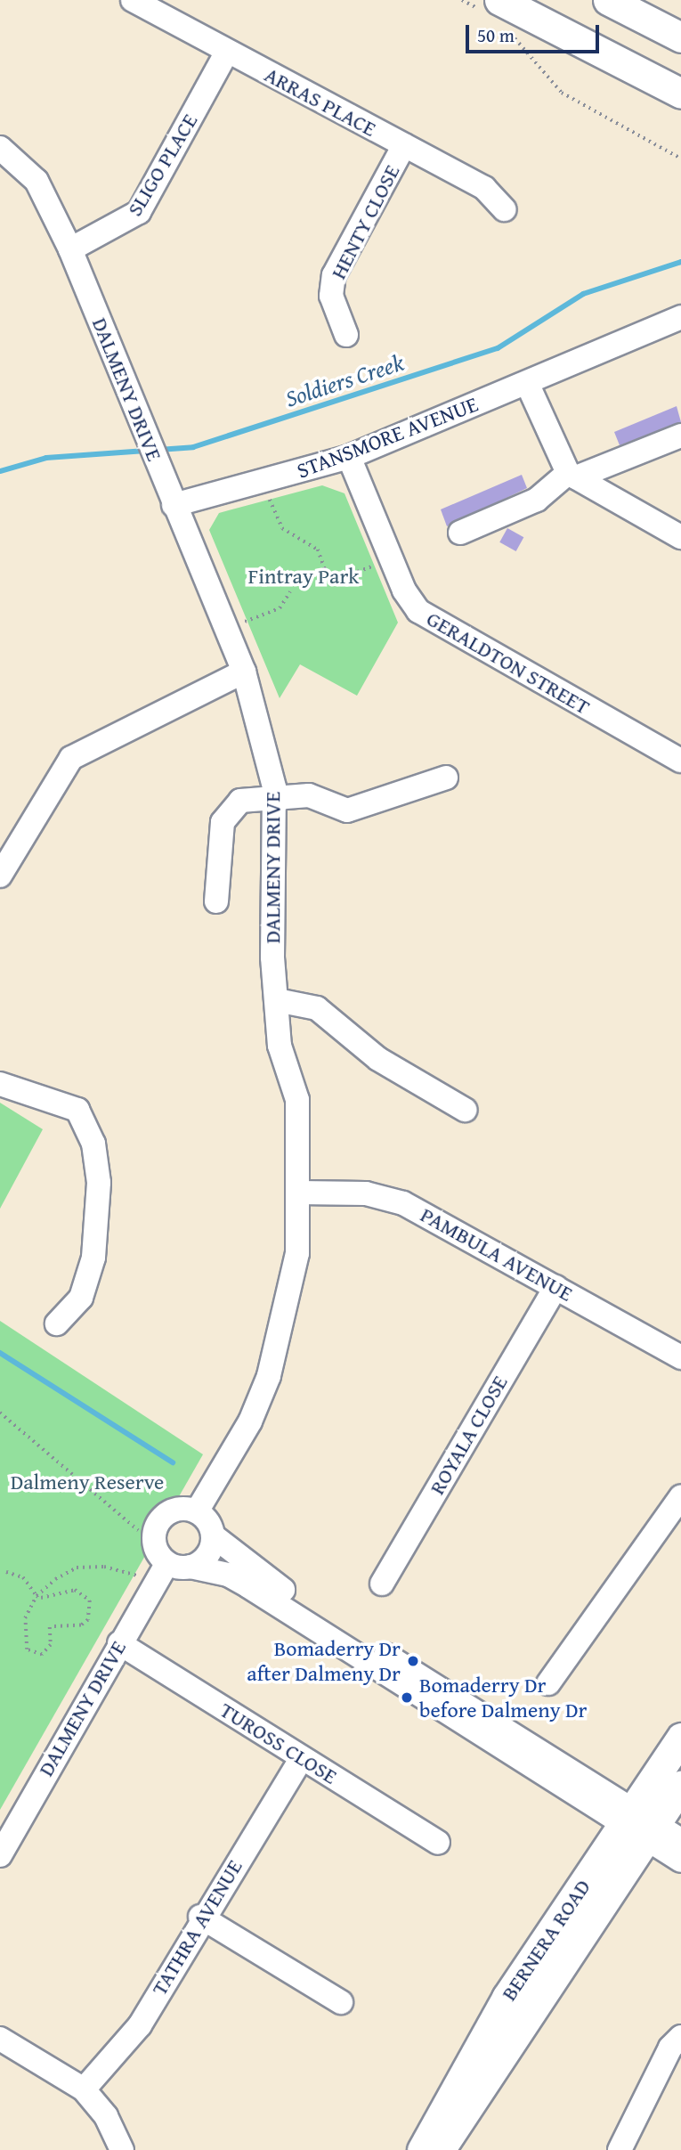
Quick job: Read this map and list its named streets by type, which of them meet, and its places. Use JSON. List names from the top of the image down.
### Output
{
  "streets": {
    "main road": ["BERNERA ROAD"],
    "street": [
      "ARRAS PLACE",
      "SLIGO PLACE",
      "HENTY CLOSE",
      "DALMENY DRIVE",
      "STANSMORE AVENUE",
      "GERALDTON STREET",
      "PAMBULA AVENUE",
      "ROYALA CLOSE",
      "TUROSS CLOSE",
      "TATHRA AVENUE"
    ]
  },
  "crossings": [
    ["ARRAS PLACE", "SLIGO PLACE"],
    ["ARRAS PLACE", "HENTY CLOSE"],
    ["SLIGO PLACE", "DALMENY DRIVE"],
    ["DALMENY DRIVE", "STANSMORE AVENUE"],
    ["DALMENY DRIVE", "PAMBULA AVENUE"],
    ["DALMENY DRIVE", "TUROSS CLOSE"],
    ["STANSMORE AVENUE", "GERALDTON STREET"],
    ["PAMBULA AVENUE", "ROYALA CLOSE"],
    ["TUROSS CLOSE", "TATHRA AVENUE"]
  ],
  "water": ["Soldiers Creek"],
  "parks": ["Fintray Park", "Dalmeny Reserve"],
  "places": ["Bomaderry Dr after Dalmeny Dr", "Bomaderry Dr before Dalmeny Dr"],
  "scale_bar": "50 m"
}
